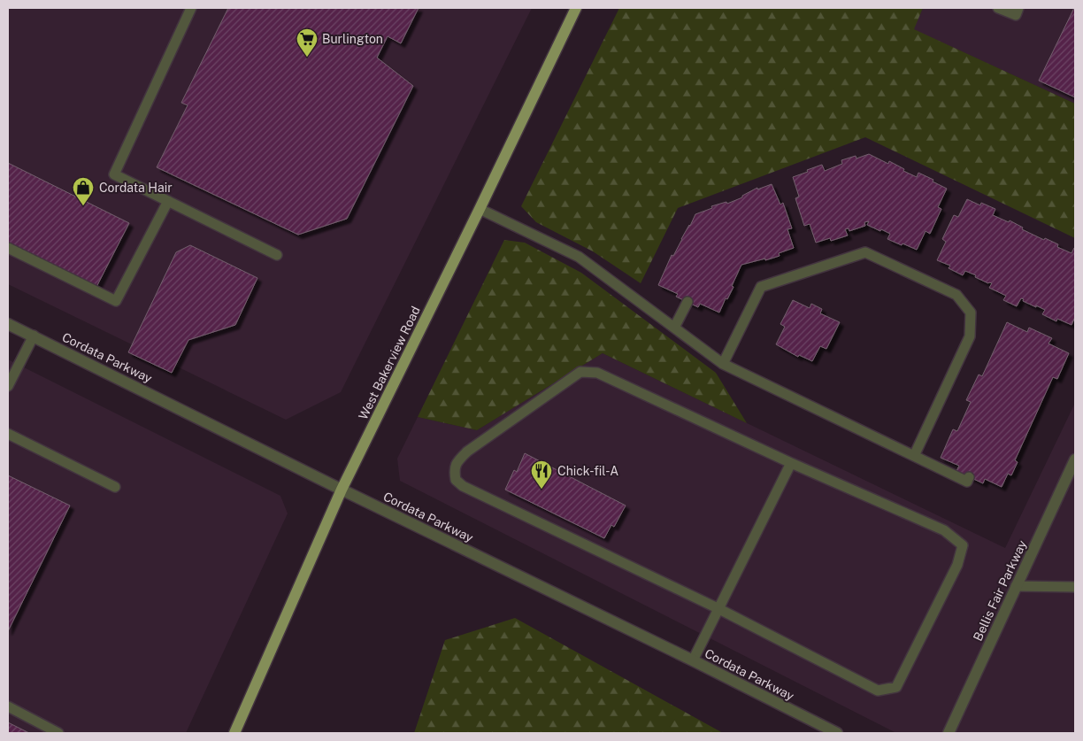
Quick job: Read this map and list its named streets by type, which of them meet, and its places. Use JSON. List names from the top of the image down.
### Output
{
  "streets": {
    "main road": ["West Bakerview Road"],
    "street": ["Cordata Parkway", "Bellis Fair Parkway"]
  },
  "crossings": [
    ["Cordata Parkway", "West Bakerview Road"]
  ],
  "places": {
    "supermarket": ["Burlington"],
    "shop": ["Cordata Hair"],
    "restaurant": ["Chick-fil-A"]
  }
}
